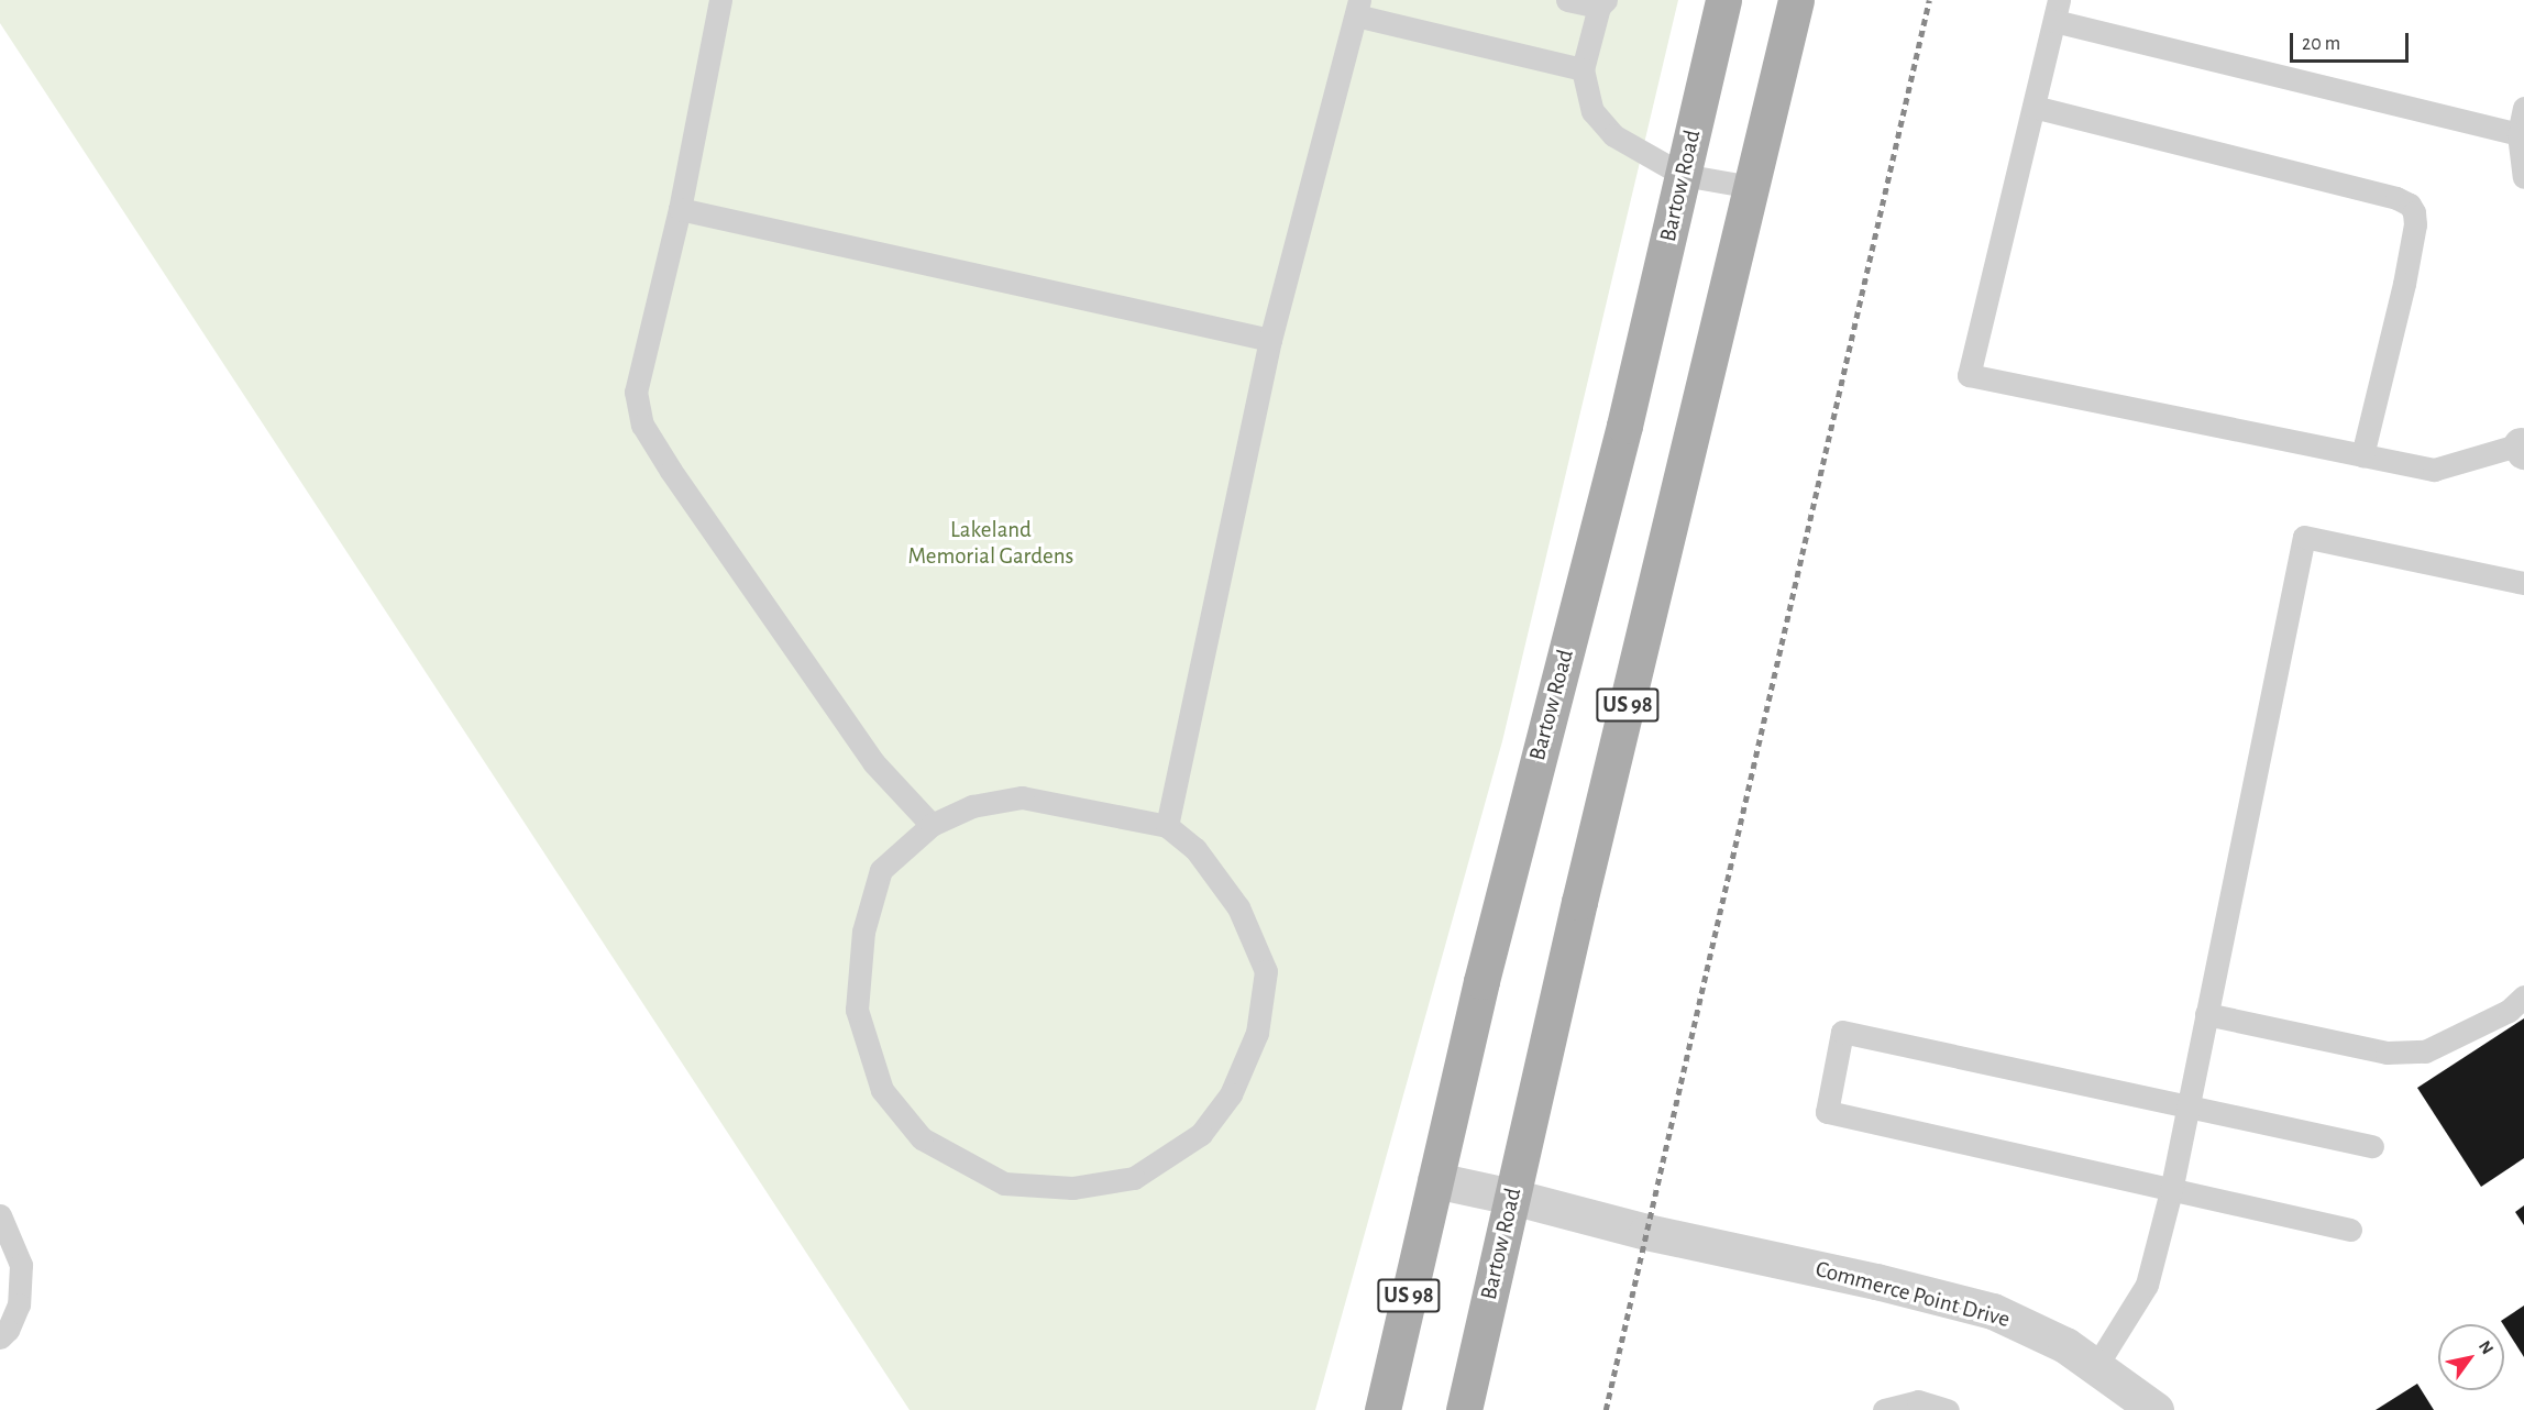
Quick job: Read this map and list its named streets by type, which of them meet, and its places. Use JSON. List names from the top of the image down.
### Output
{
  "streets": {
    "main road": ["Bartow Road", "US 98"],
    "street": ["Commerce Point Drive"]
  },
  "crossings": [
    ["Bartow Road", "Commerce Point Drive"]
  ],
  "parks": ["Lakeland Memorial Gardens"],
  "scale_bar": "20 m",
  "north": "top right"
}
